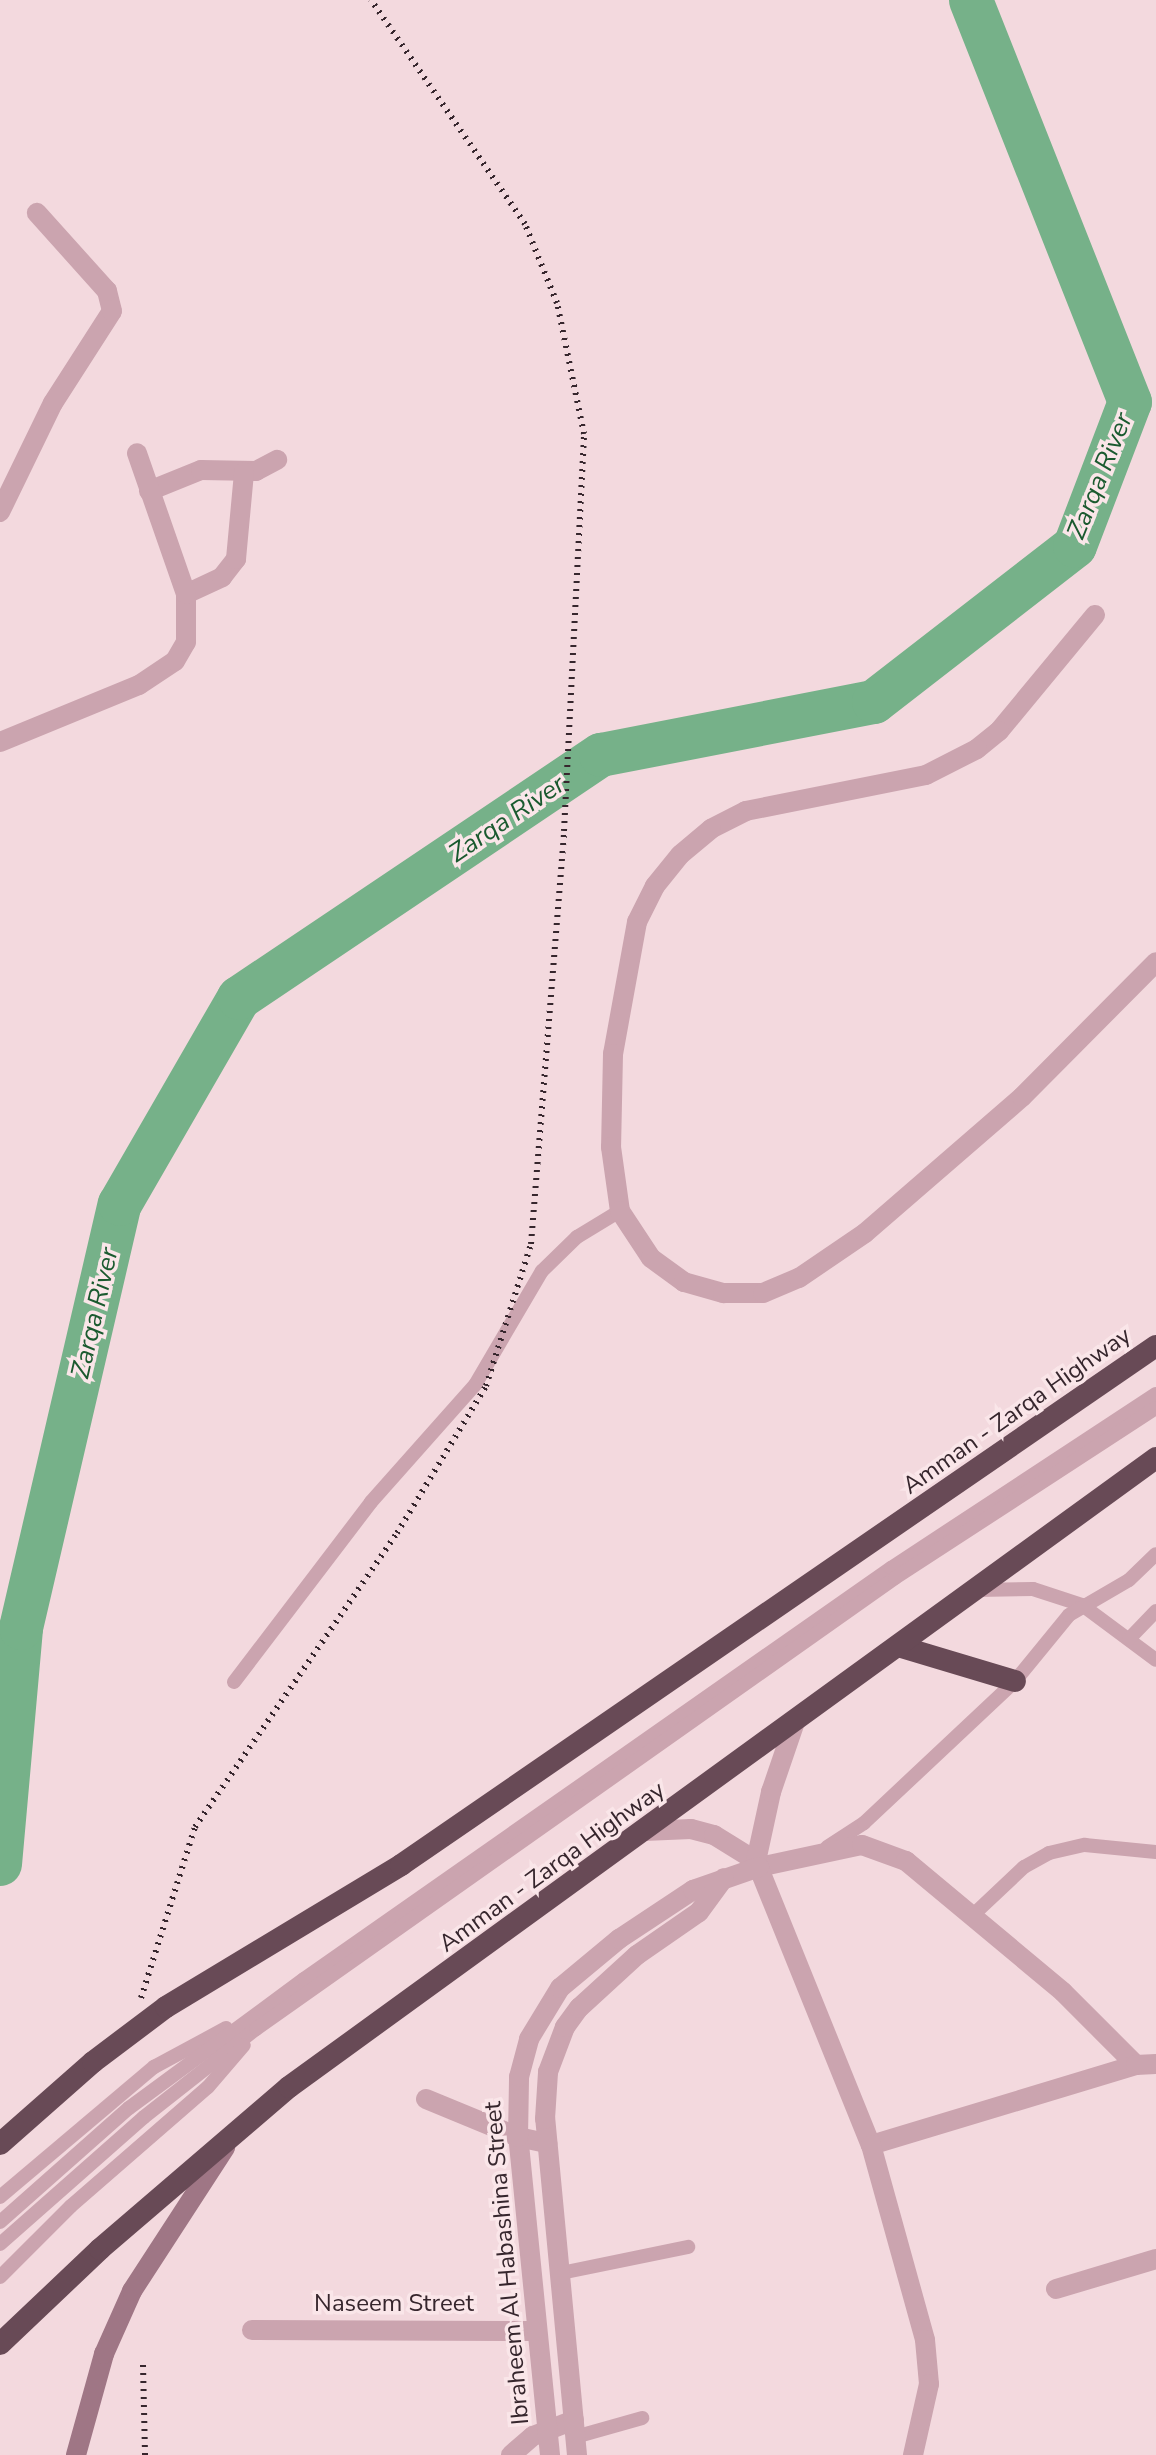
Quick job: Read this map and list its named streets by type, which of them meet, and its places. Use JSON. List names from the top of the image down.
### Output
{
  "streets": {
    "highway": ["Amman - Zarqa Highway"],
    "street": ["Ibraheem Al Habashina Street", "Naseem Street"]
  },
  "crossings": [
    ["Ibraheem Al Habashina Street", "Naseem Street"]
  ],
  "water": ["Zarqa River"]
}
